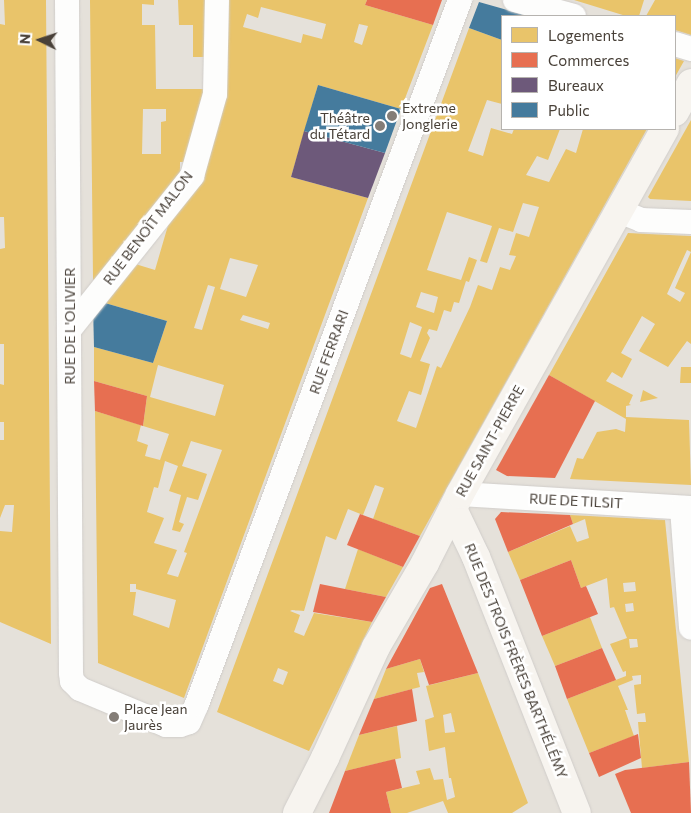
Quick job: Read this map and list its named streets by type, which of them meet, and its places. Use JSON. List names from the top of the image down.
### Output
{
  "streets": {
    "street": [
      "RUE BENOÎT MALON",
      "RUE DE L'OLIVIER",
      "RUE FERRARI",
      "RUE SAINT-PIERRE",
      "RUE DE TILSIT",
      "RUE DES TROIS FRÈRES BARTHÉLÉMY"
    ]
  },
  "crossings": [
    ["RUE BENOÎT MALON", "RUE DE L'OLIVIER"],
    ["RUE DE L'OLIVIER", "RUE FERRARI"],
    ["RUE SAINT-PIERRE", "RUE DE TILSIT"],
    ["RUE SAINT-PIERRE", "RUE DES TROIS FRÈRES BARTHÉLÉMY"],
    ["RUE DE TILSIT", "RUE DES TROIS FRÈRES BARTHÉLÉMY"]
  ],
  "places": ["Extreme Jonglerie", "Théâtre du Tétard", "Place Jean Jaurès"],
  "legend": [
    "Logements",
    "Commerces",
    "Bureaux",
    "Public"
  ],
  "north": "left"
}
